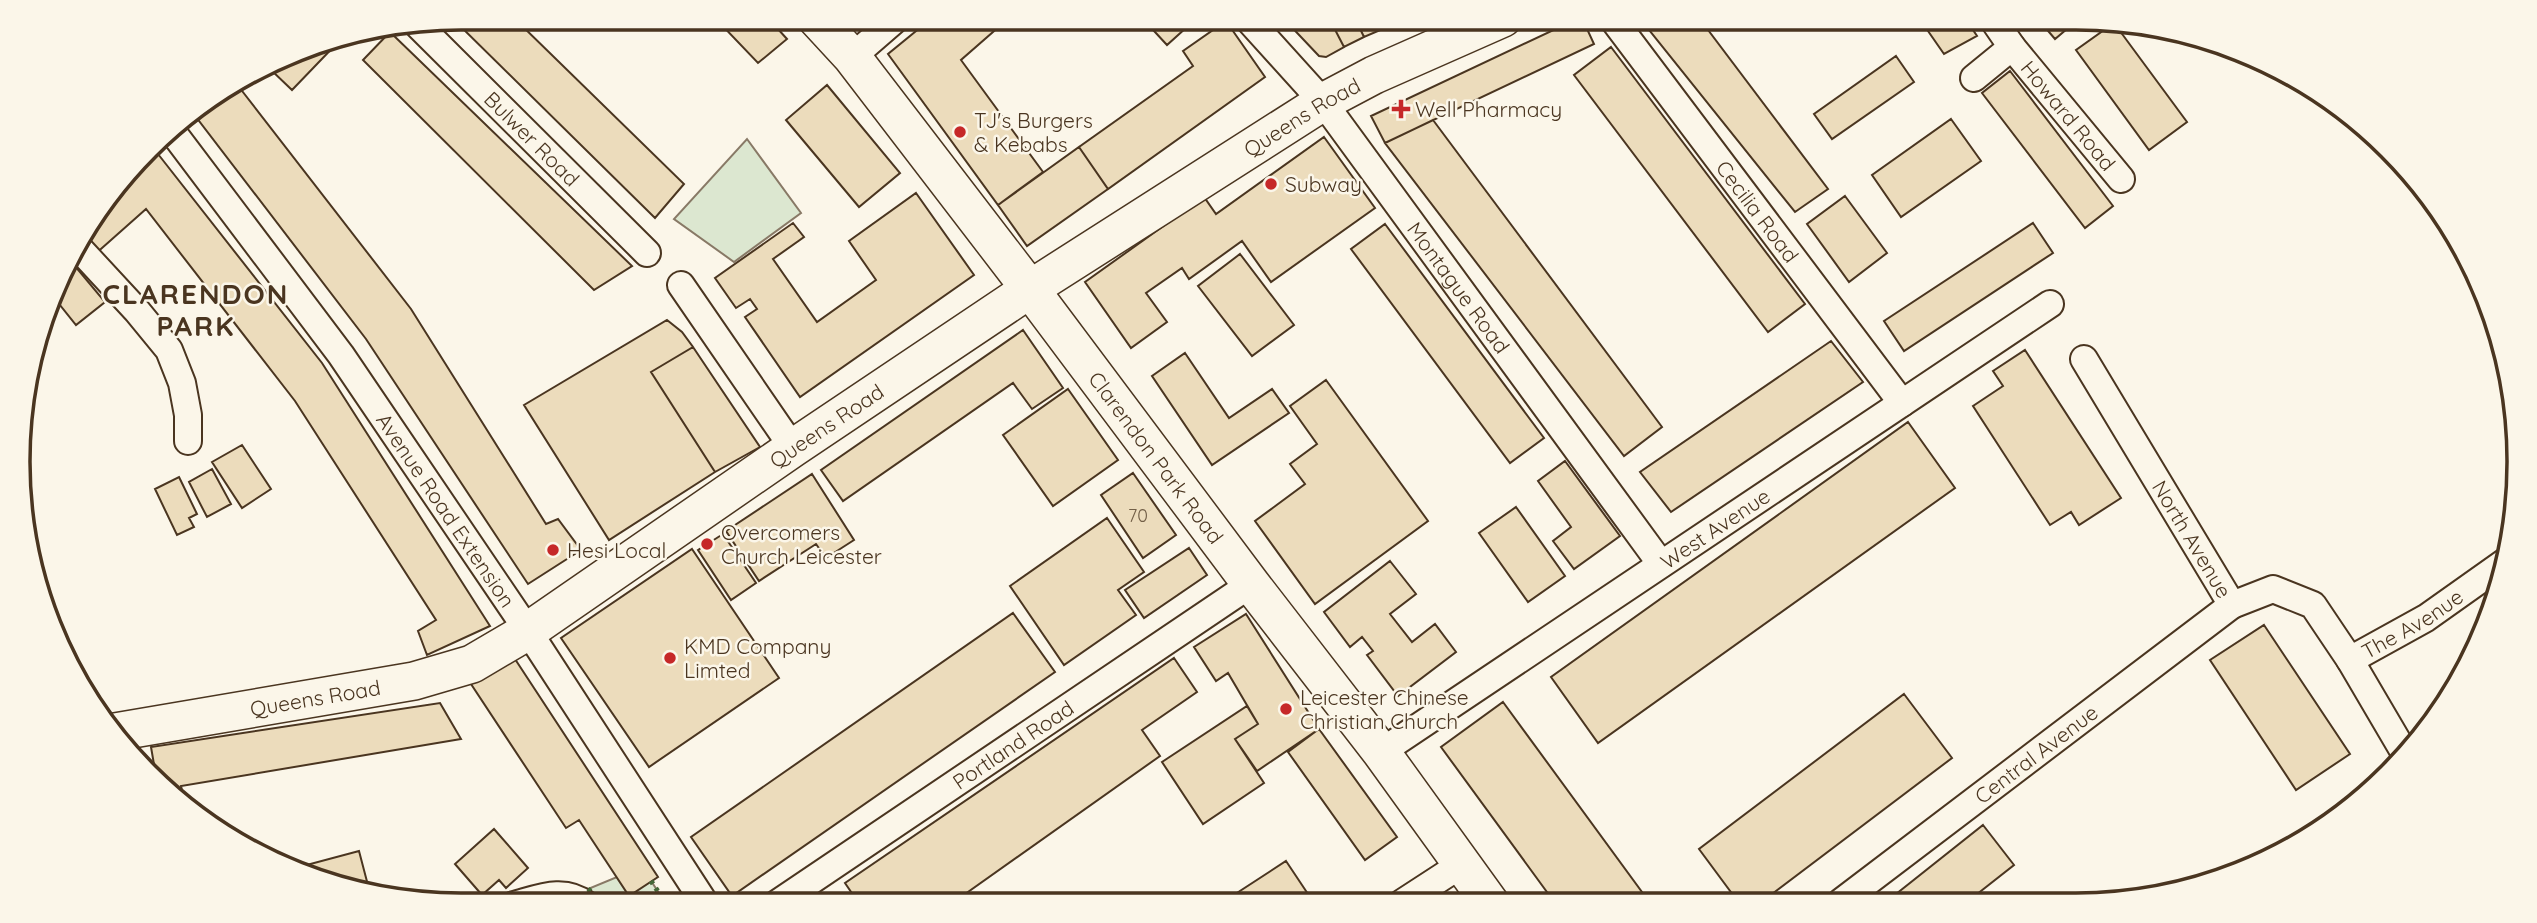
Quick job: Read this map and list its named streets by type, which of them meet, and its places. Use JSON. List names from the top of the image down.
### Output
{
  "streets": {
    "street": [
      "Howard Road",
      "Queens Road",
      "Bulwer Road",
      "Cecilia Road",
      "Montague Road",
      "Clarendon Park Road",
      "Avenue Road Extension",
      "West Avenue",
      "North Avenue",
      "The Avenue",
      "Portland Road",
      "Central Avenue"
    ]
  },
  "crossings": [
    ["Queens Road", "Montague Road"],
    ["Queens Road", "Clarendon Park Road"],
    ["Queens Road", "Avenue Road Extension"],
    ["Cecilia Road", "West Avenue"],
    ["Montague Road", "West Avenue"],
    ["Clarendon Park Road", "West Avenue"],
    ["Clarendon Park Road", "Portland Road"],
    ["North Avenue", "The Avenue"],
    ["North Avenue", "Central Avenue"]
  ],
  "districts": ["CLARENDON PARK"],
  "places": {
    "health": ["Well Pharmacy"],
    "other": [
      "TJ's Burgers & Kebabs",
      "Subway",
      "Overcomers Church Leicester",
      "Hesi Local",
      "KMD Company Limted",
      "Leicester Chinese Christian Church"
    ]
  },
  "house_numbers": ["70"]
}
